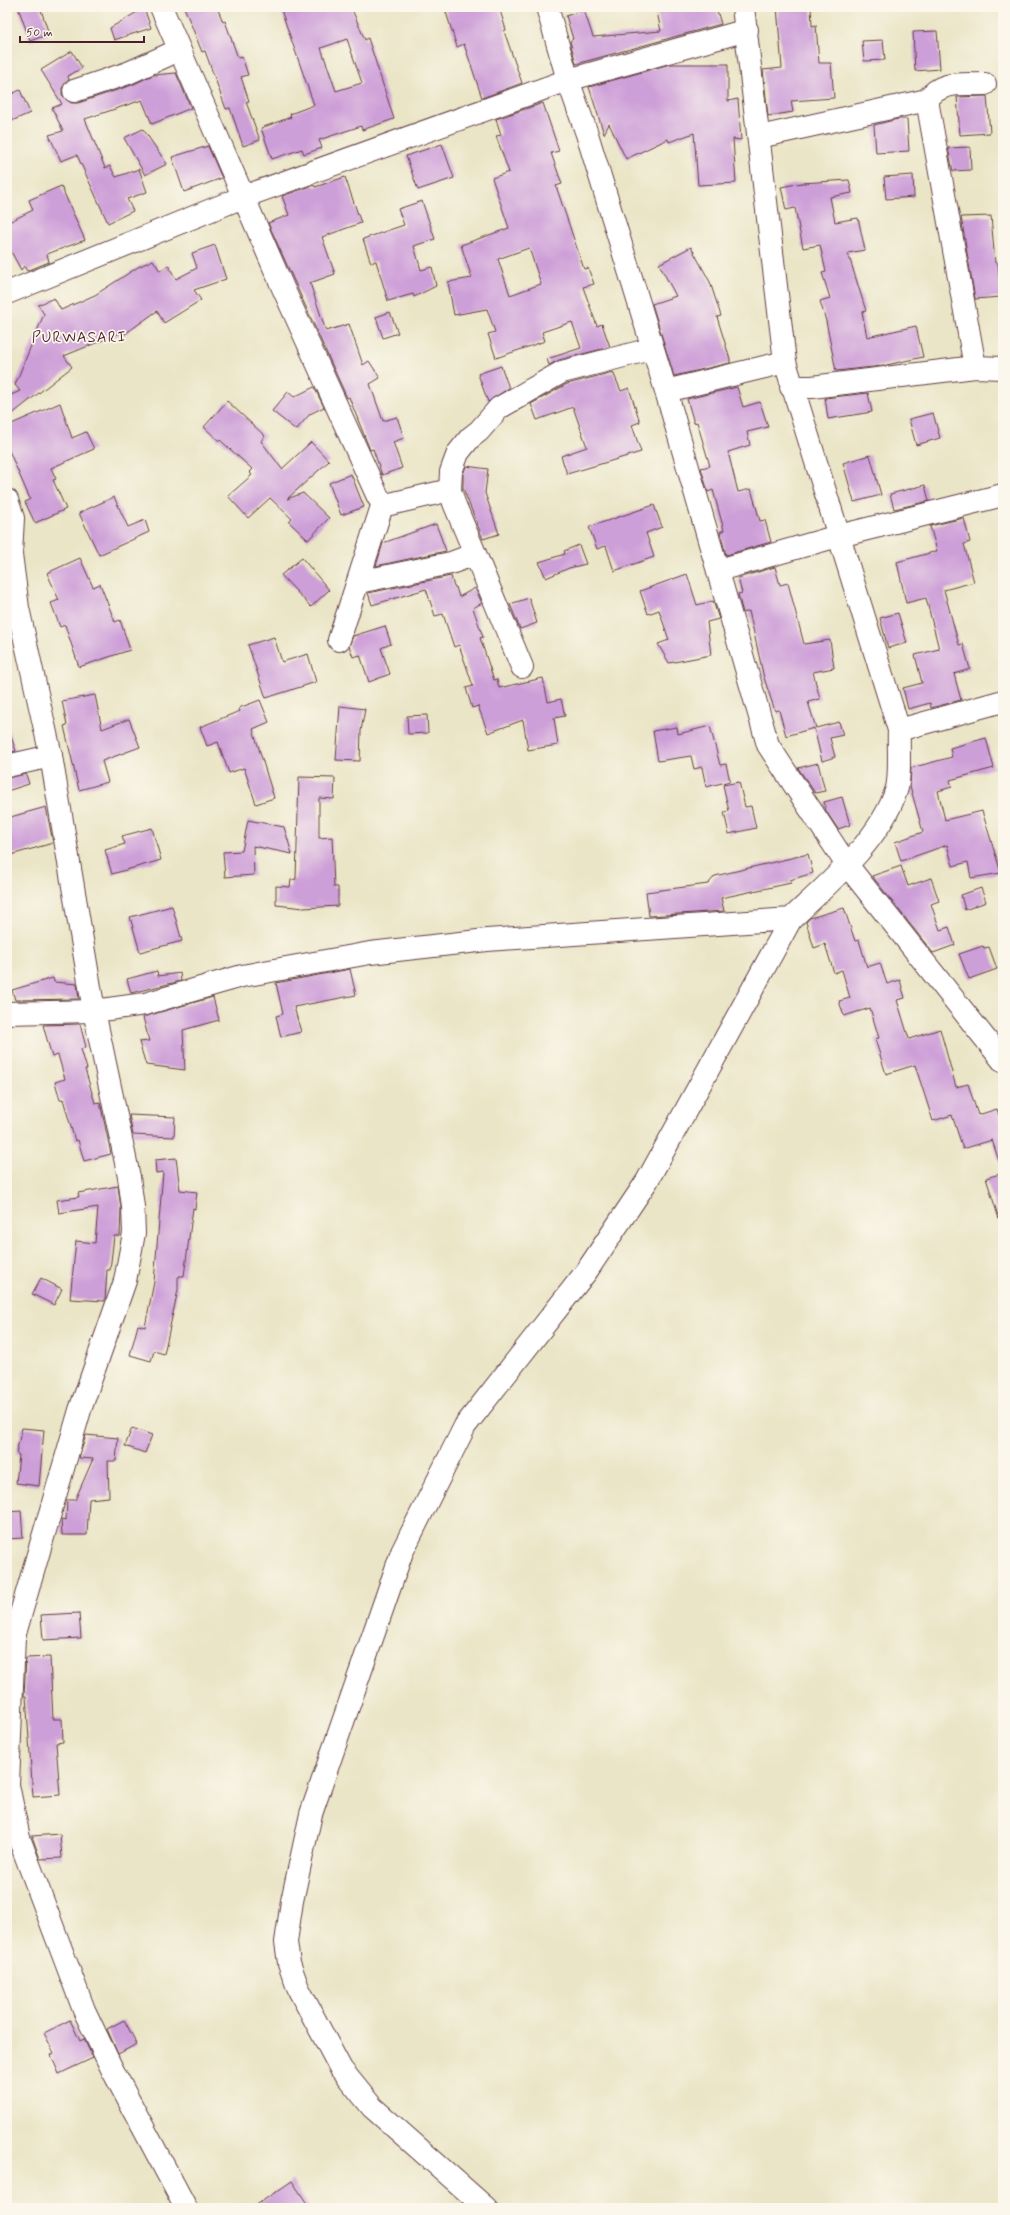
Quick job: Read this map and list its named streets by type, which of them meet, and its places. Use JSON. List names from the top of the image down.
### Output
{
  "districts": ["PURWASARI"],
  "scale_bar": "50 m"
}
